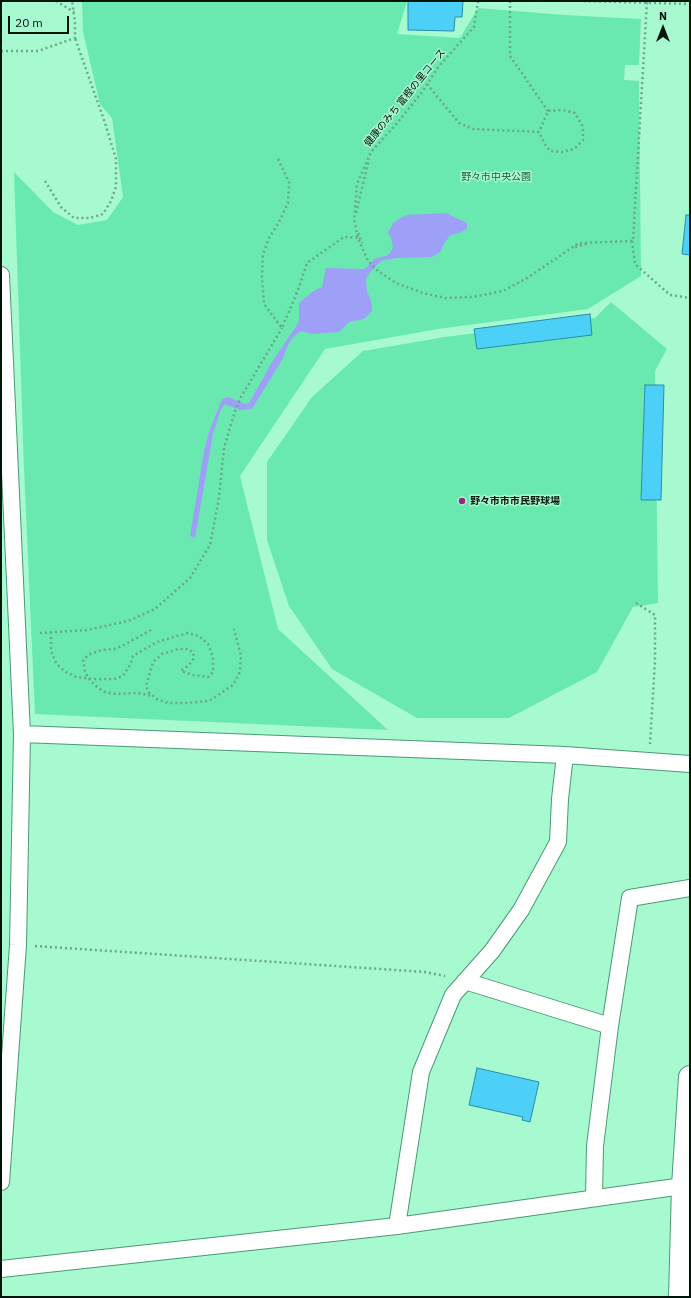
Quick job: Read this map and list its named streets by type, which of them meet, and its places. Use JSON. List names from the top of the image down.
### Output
{
  "streets": {
    "path": ["健康のみち 富樫の里コース"]
  },
  "parks": ["野々市中央公園"],
  "places": ["野々市市市民野球場"],
  "scale_bar": "20 m",
  "north": "top"
}
